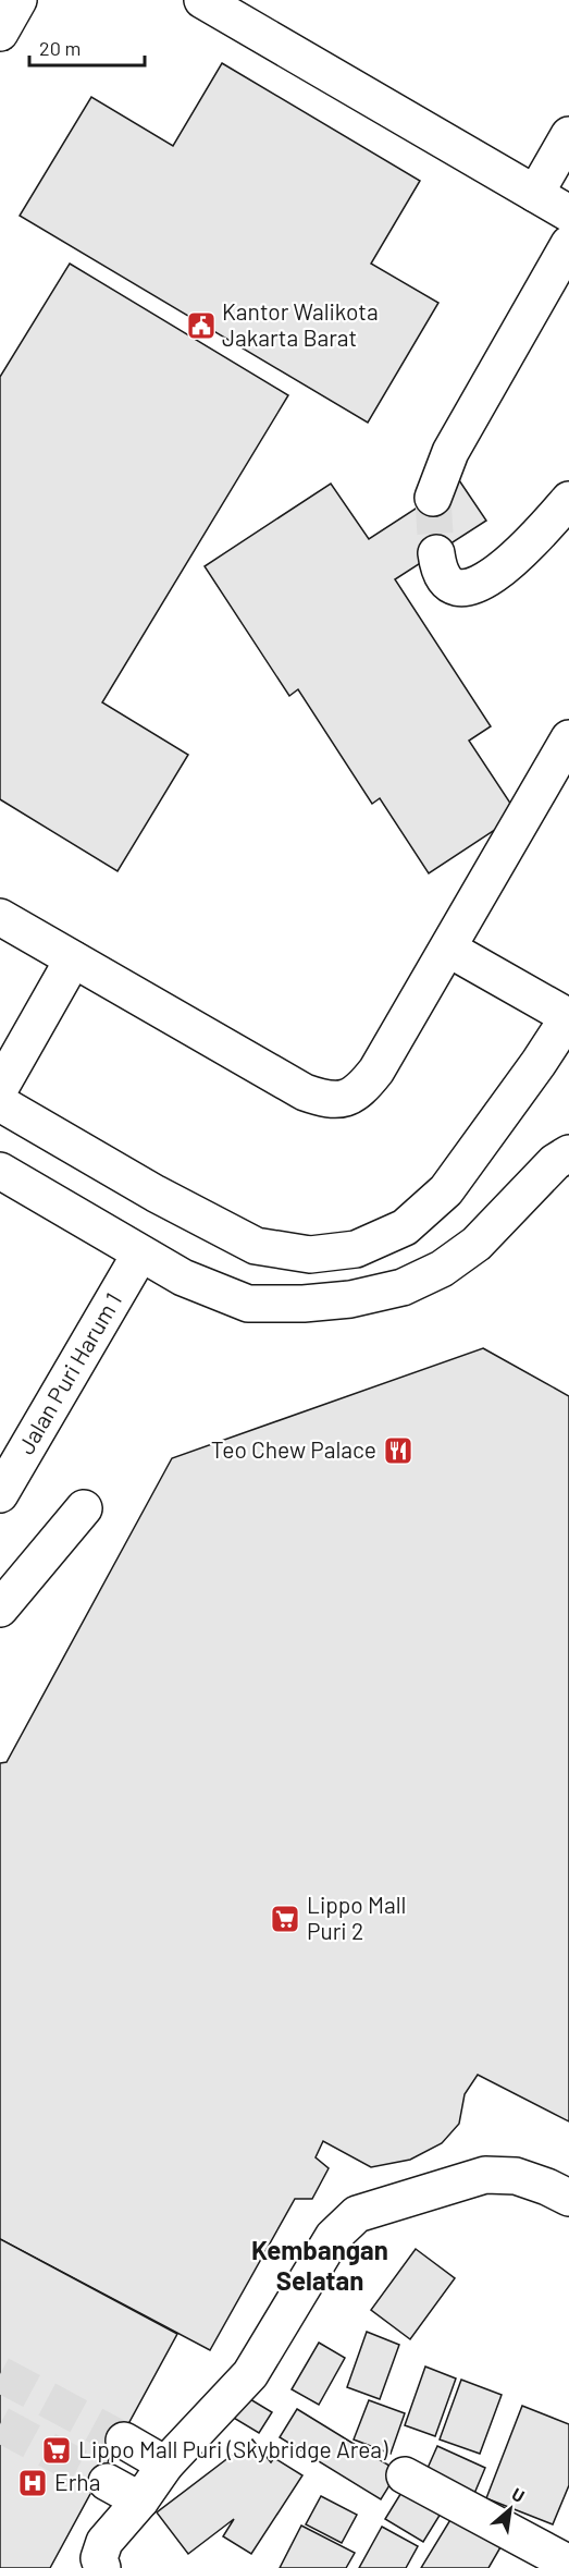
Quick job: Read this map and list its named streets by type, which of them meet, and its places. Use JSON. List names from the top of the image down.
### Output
{
  "streets": {
    "street": ["Jalan Puri Harum 1"]
  },
  "districts": ["Kembangan Selatan"],
  "places": {
    "public building": ["Kantor Walikota Jakarta Barat"],
    "restaurant": ["Teo Chew Palace"],
    "supermarket": ["Lippo Mall Puri 2", "Lippo Mall Puri (Skybridge Area)"],
    "hospital": ["Erha"]
  },
  "scale_bar": "20 m",
  "north": "top right"
}
